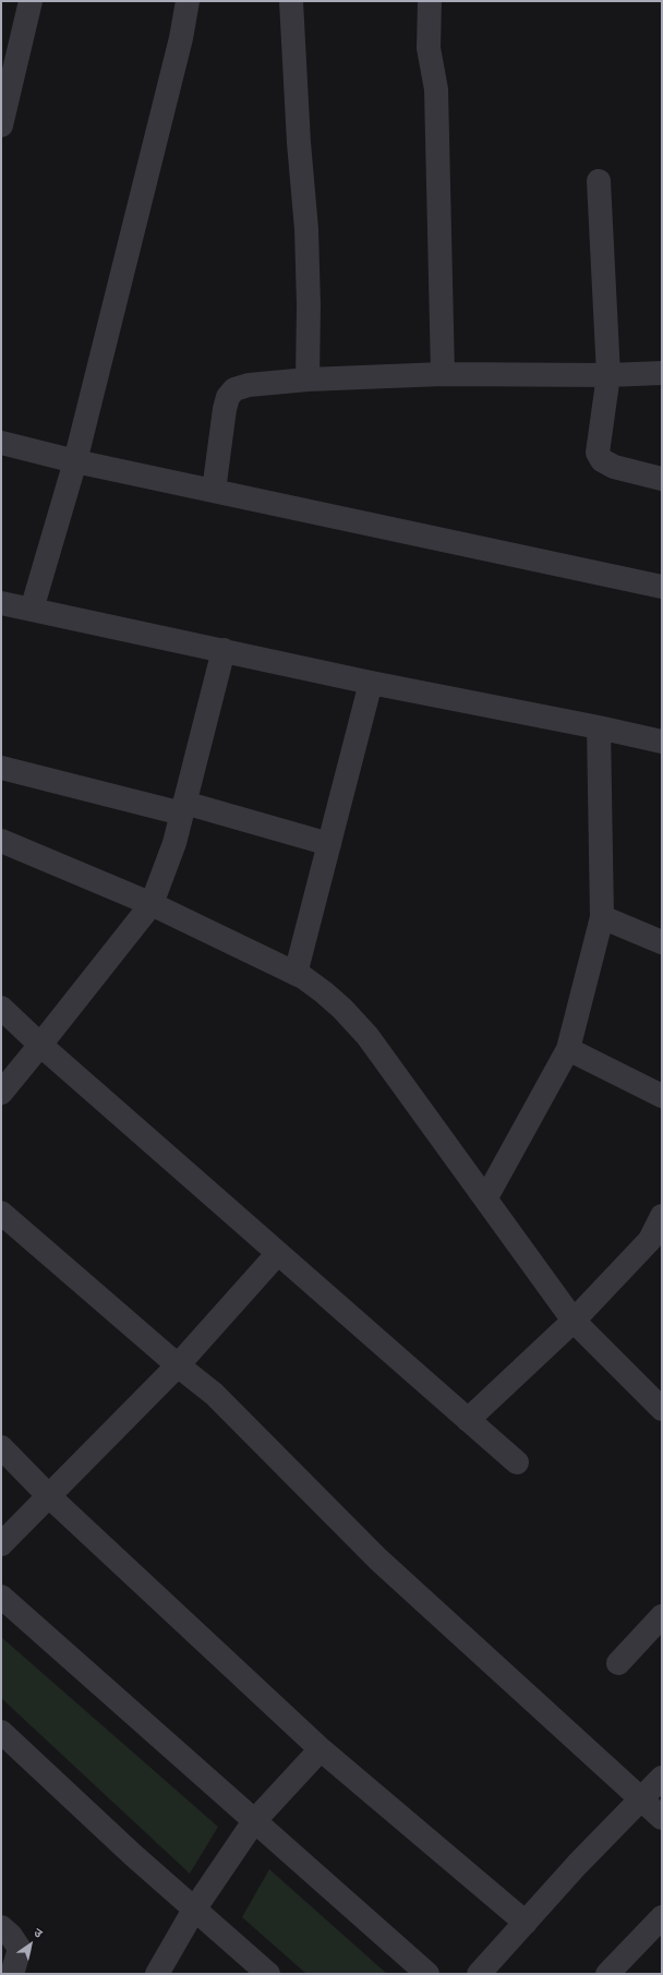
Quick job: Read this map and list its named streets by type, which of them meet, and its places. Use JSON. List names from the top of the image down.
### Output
{
  "north": "top right"
}
